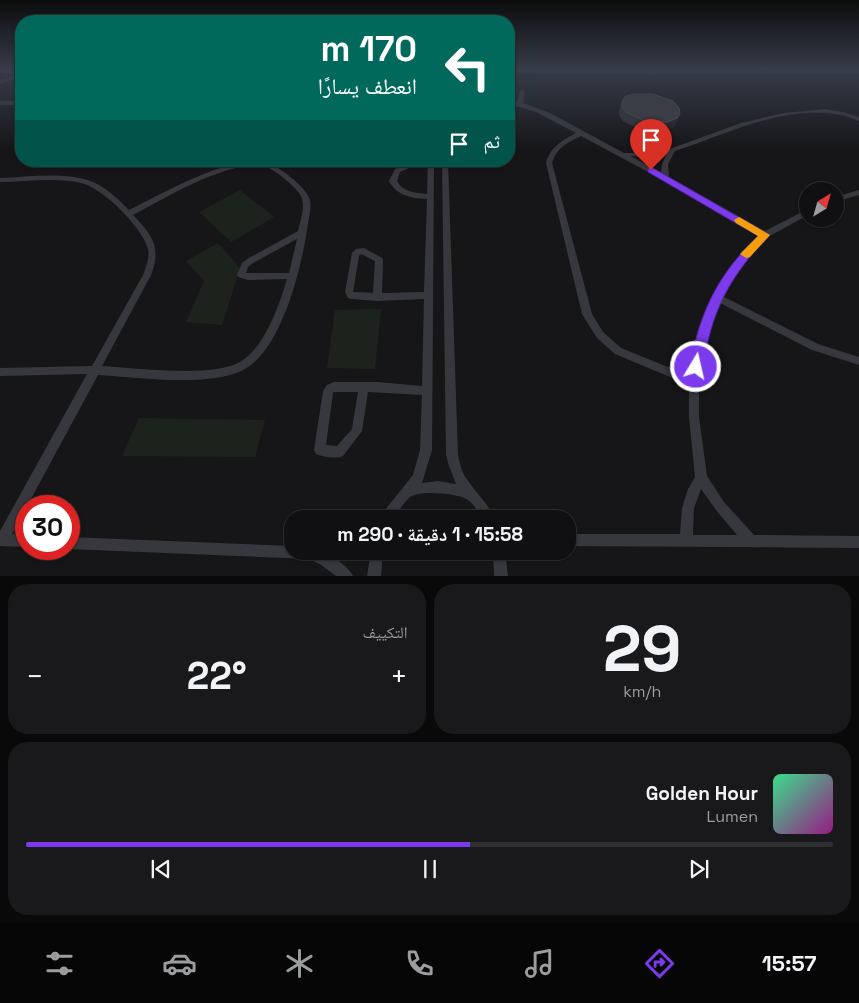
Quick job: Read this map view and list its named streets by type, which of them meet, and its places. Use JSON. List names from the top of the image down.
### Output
{
  "north": "top right",
  "page": {
    "turn": ["170 m", "انعطف يسارًا"],
    "then": "ثم",
    "limit": "30",
    "trip": "15:58 · 1 دقيقة · 290 m",
    "tile": [
      ["29", "km/h"],
      "التكييف"
    ],
    "heat": ["−", "22°", "+"],
    "song": ["Golden Hour", "Lumen"],
    "tabs": "15:57"
  }
}
